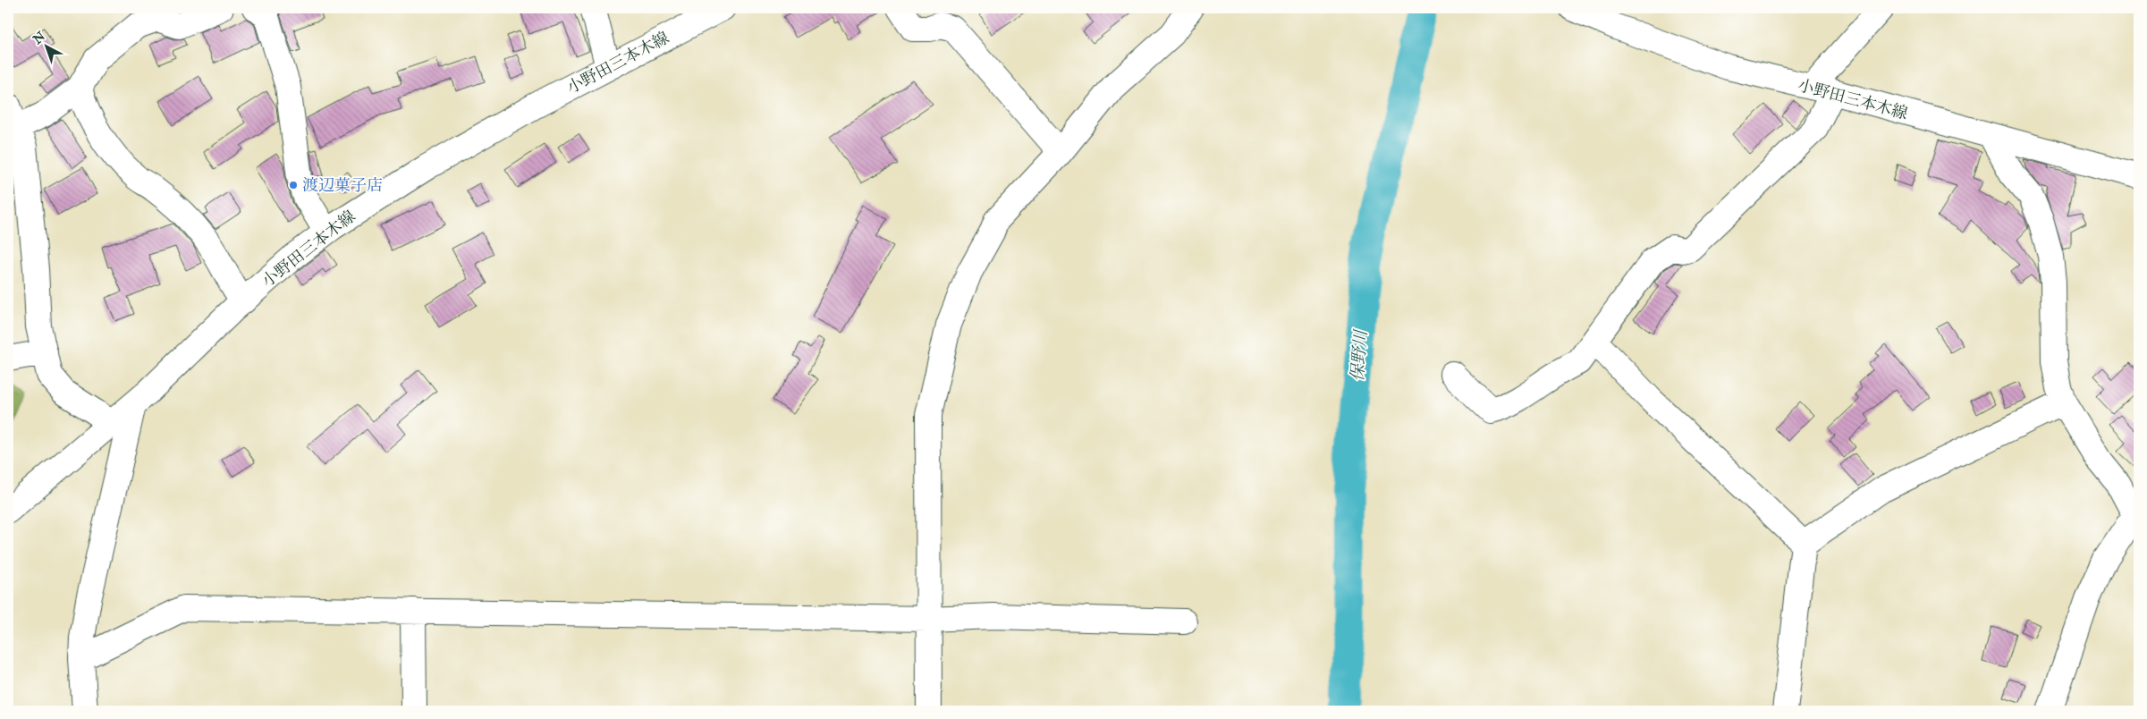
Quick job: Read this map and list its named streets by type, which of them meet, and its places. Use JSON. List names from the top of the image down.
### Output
{
  "streets": {
    "street": ["小野田三本木線"]
  },
  "water": ["保野川"],
  "places": ["渡辺菓子店"],
  "north": "top left"
}
